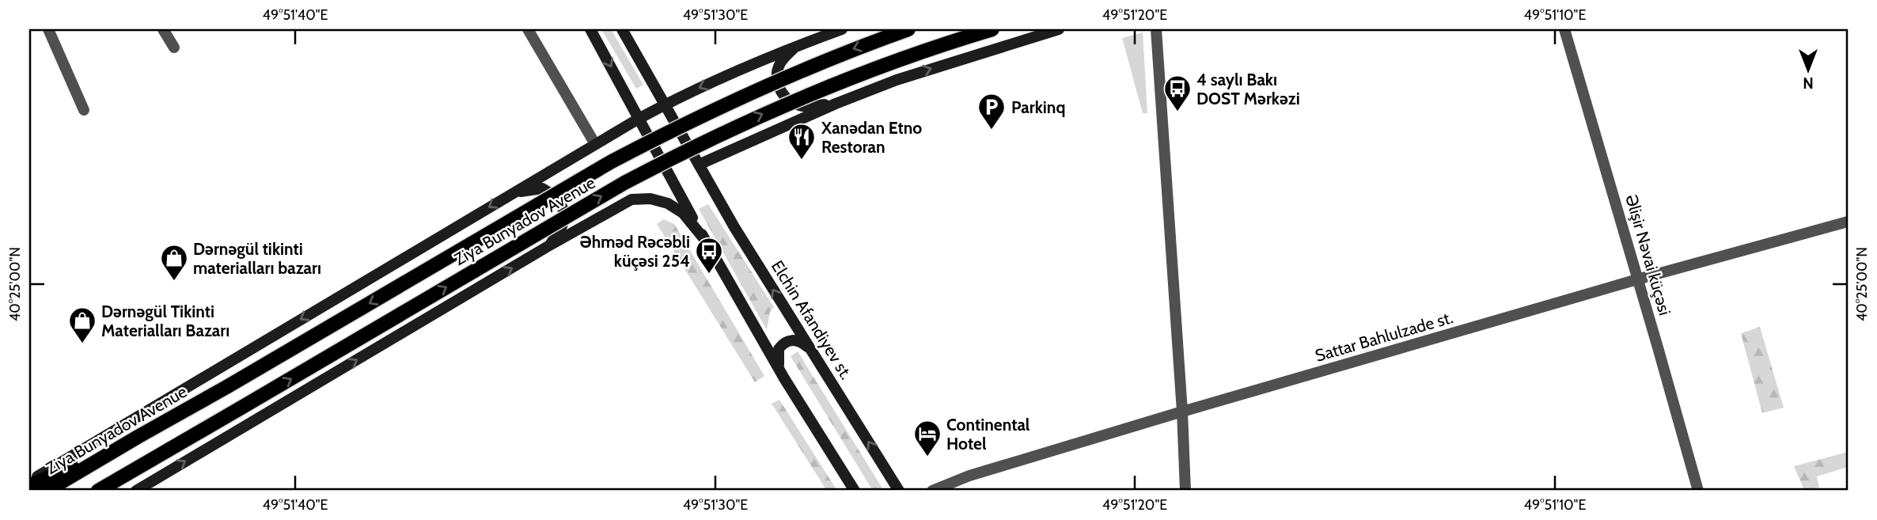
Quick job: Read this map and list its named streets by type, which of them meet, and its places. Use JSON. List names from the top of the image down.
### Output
{
  "streets": {
    "main road": ["Ziya Bunyadov Avenue", "Elchin Afandiyev st."],
    "street": ["Əlişir Nəvai küçəsi", "Sattar Bahlulzade st."]
  },
  "crossings": [
    ["Ziya Bunyadov Avenue", "Elchin Afandiyev st."],
    ["Əlişir Nəvai küçəsi", "Sattar Bahlulzade st."]
  ],
  "places": {
    "bus stop": ["4 saylı Bakı DOST Mərkəzi", "Əhməd Rəcəbli küçəsi 254"],
    "parking": ["Parkinq"],
    "restaurant": ["Xanədan Etno Restoran"],
    "shop": ["Dərnəgül tikinti materialları bazarı", "Dərnəgül Tikinti Materialları Bazarı"],
    "hotel": ["Continental Hotel"]
  },
  "north": "bottom",
  "coordinates": [
    "49°51'40\"E",
    "49°51'30\"E",
    "49°51'20\"E",
    "49°51'10\"E",
    "40°25'00\"N"
  ]
}
